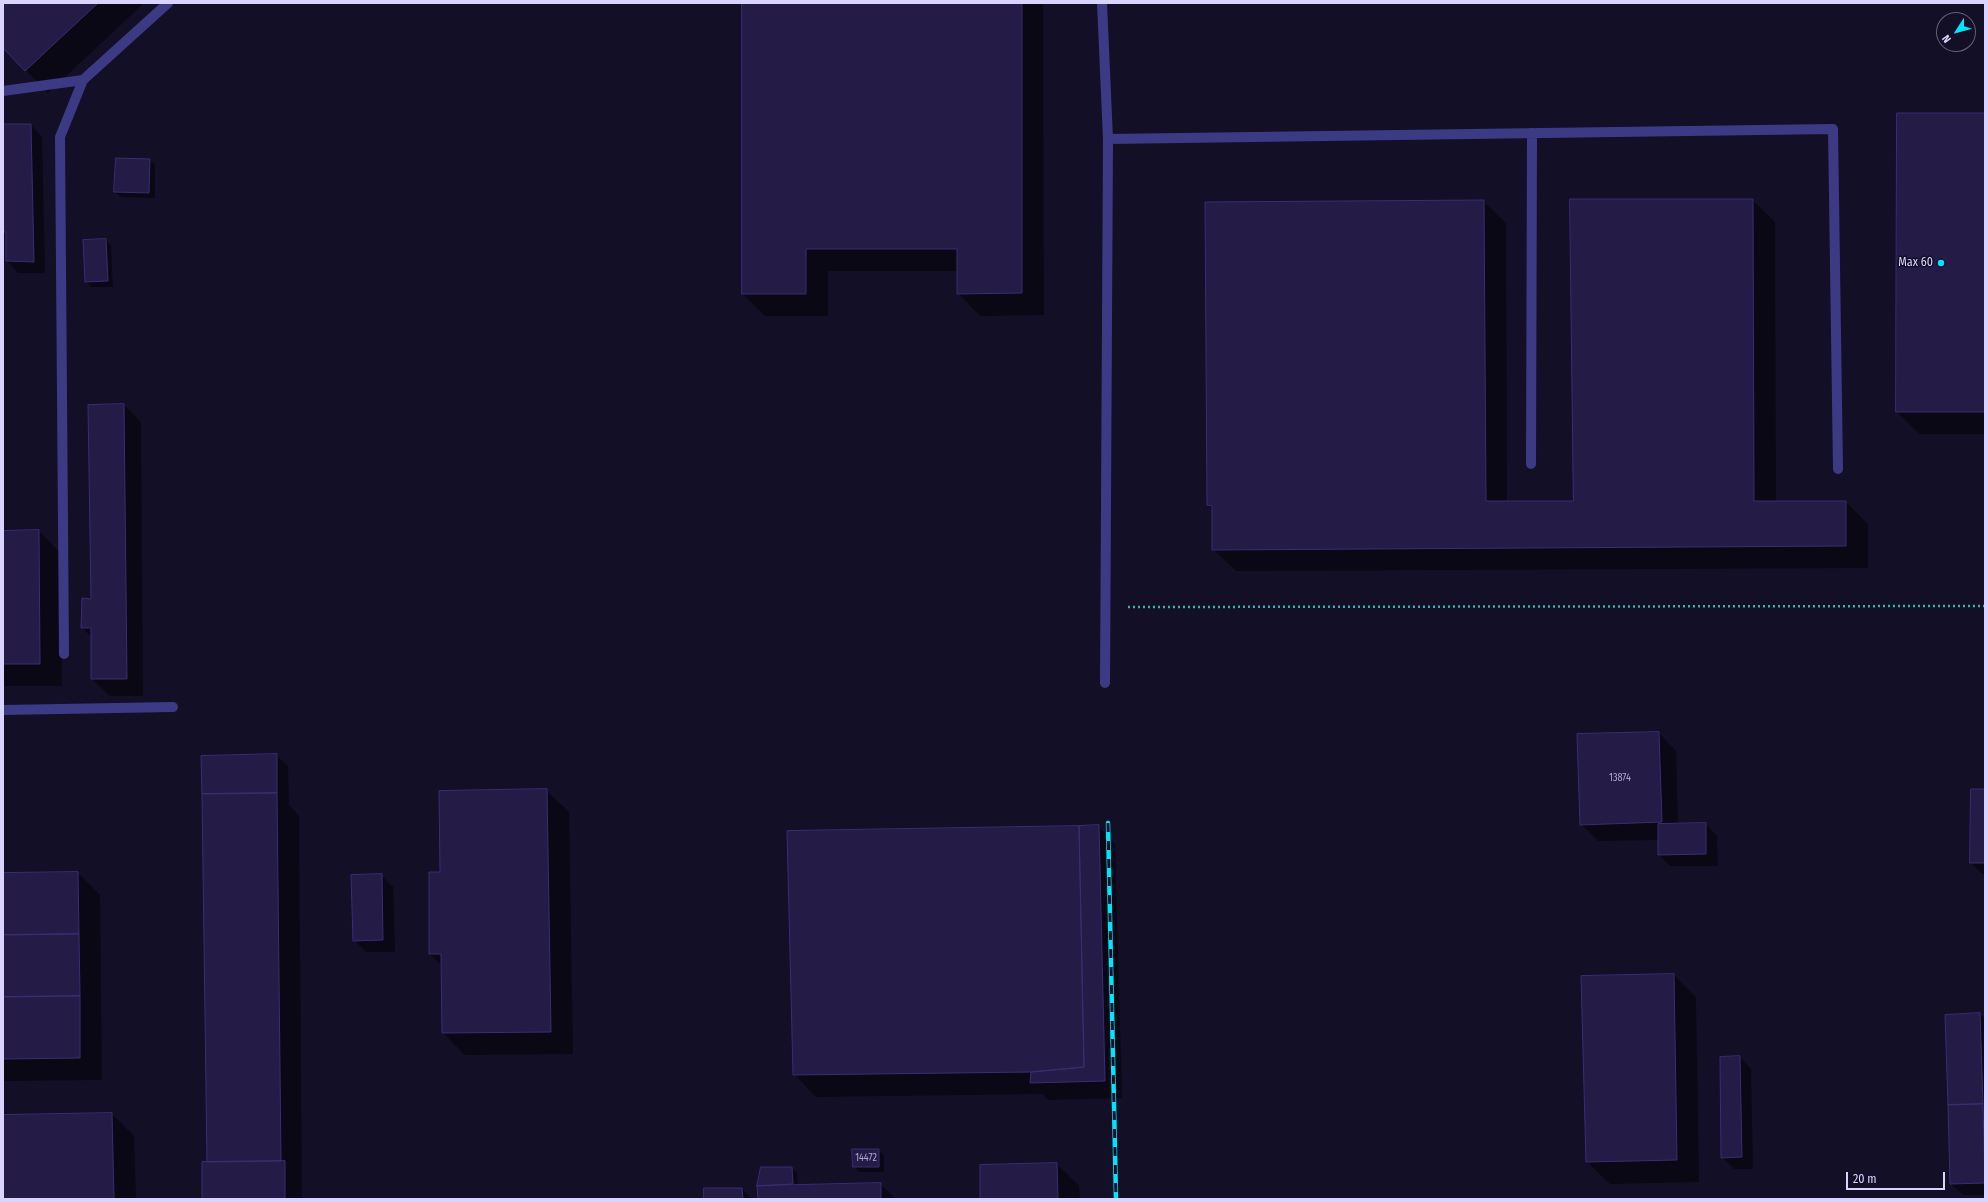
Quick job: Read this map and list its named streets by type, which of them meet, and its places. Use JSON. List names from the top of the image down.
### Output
{
  "places": ["Max 60"],
  "house_numbers": ["13874", "14472"],
  "scale_bar": "20 m",
  "north": "bottom left"
}
